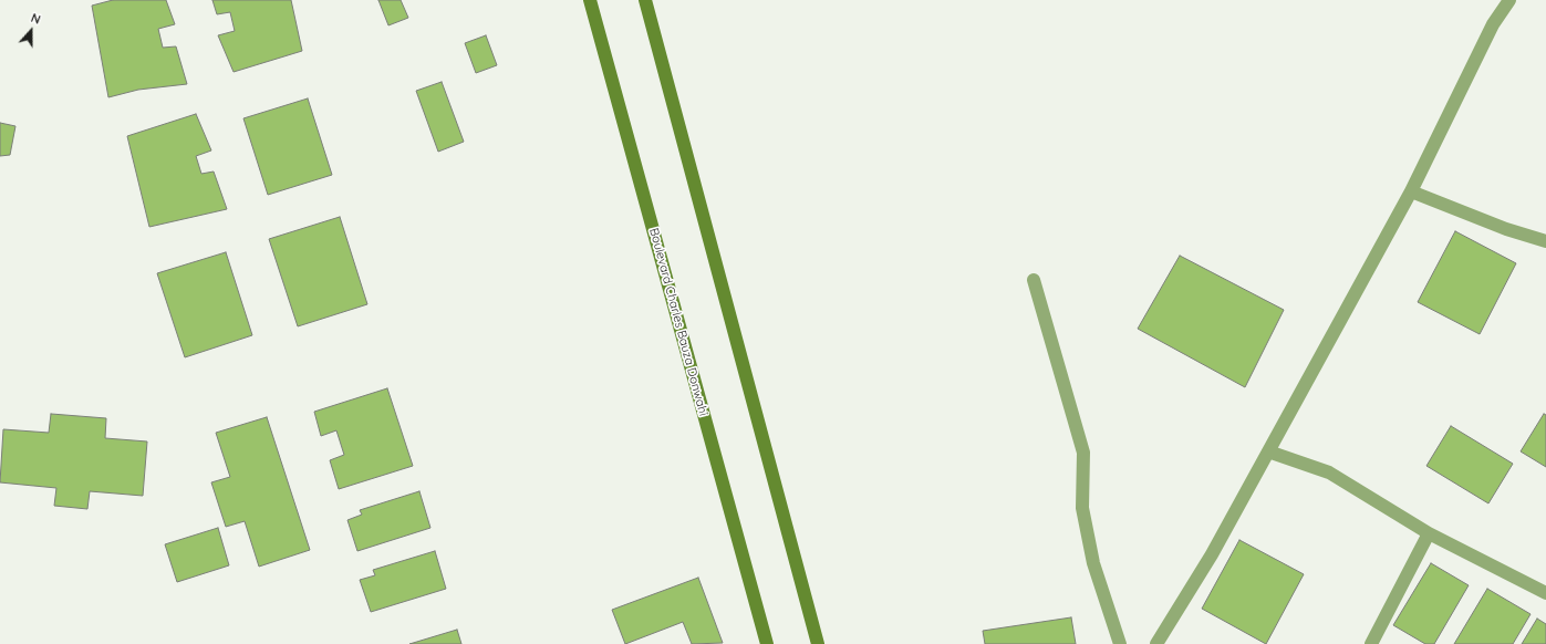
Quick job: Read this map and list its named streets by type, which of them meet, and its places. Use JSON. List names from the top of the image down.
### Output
{
  "streets": {
    "main road": ["Boulevard Charles Bauza Donwahi"]
  },
  "north": "top"
}
